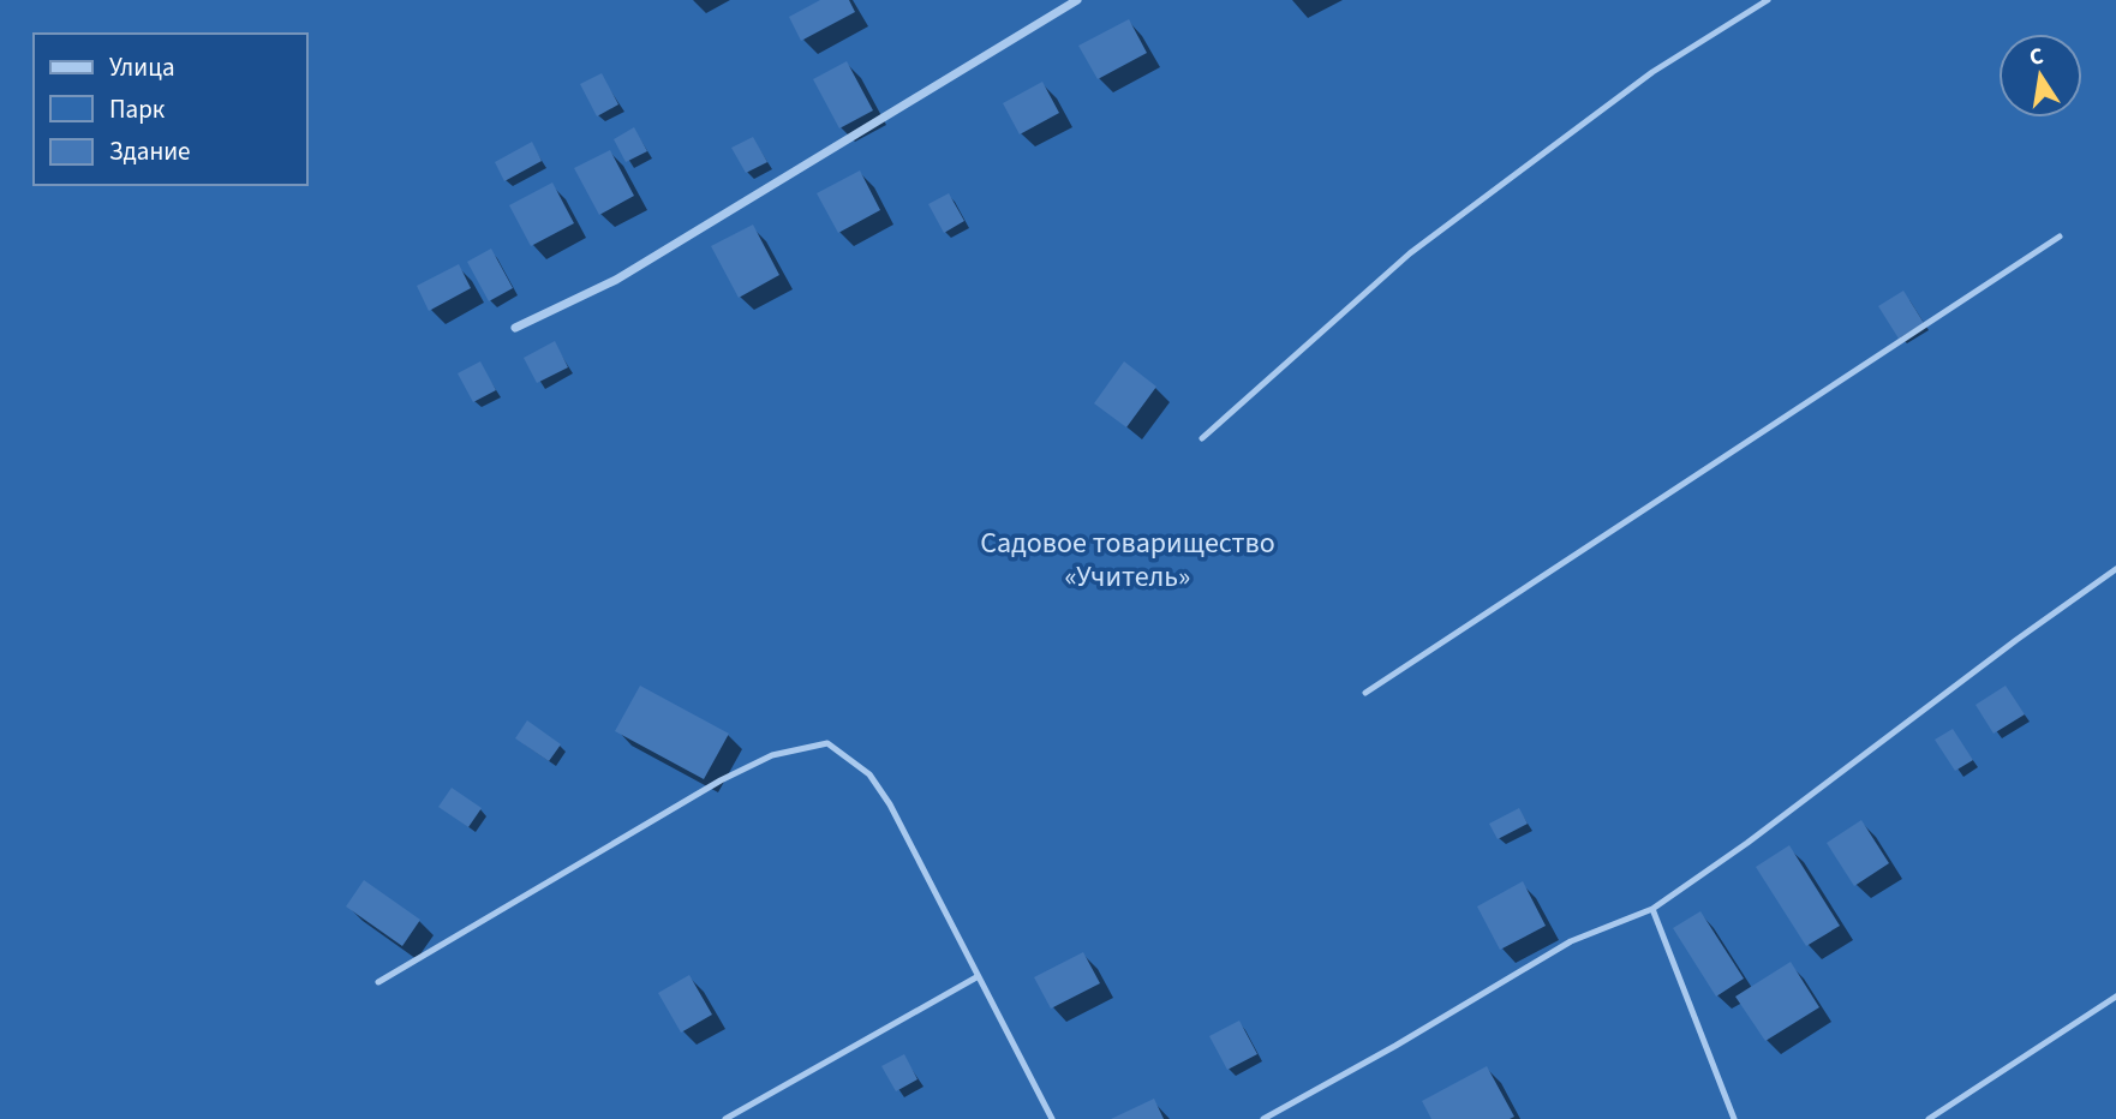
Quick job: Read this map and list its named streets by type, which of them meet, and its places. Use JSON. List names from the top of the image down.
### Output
{
  "parks": ["Садовое товарищество «Учитель»"],
  "legend": ["Улица", "Парк", "Здание"],
  "north": "top"
}
